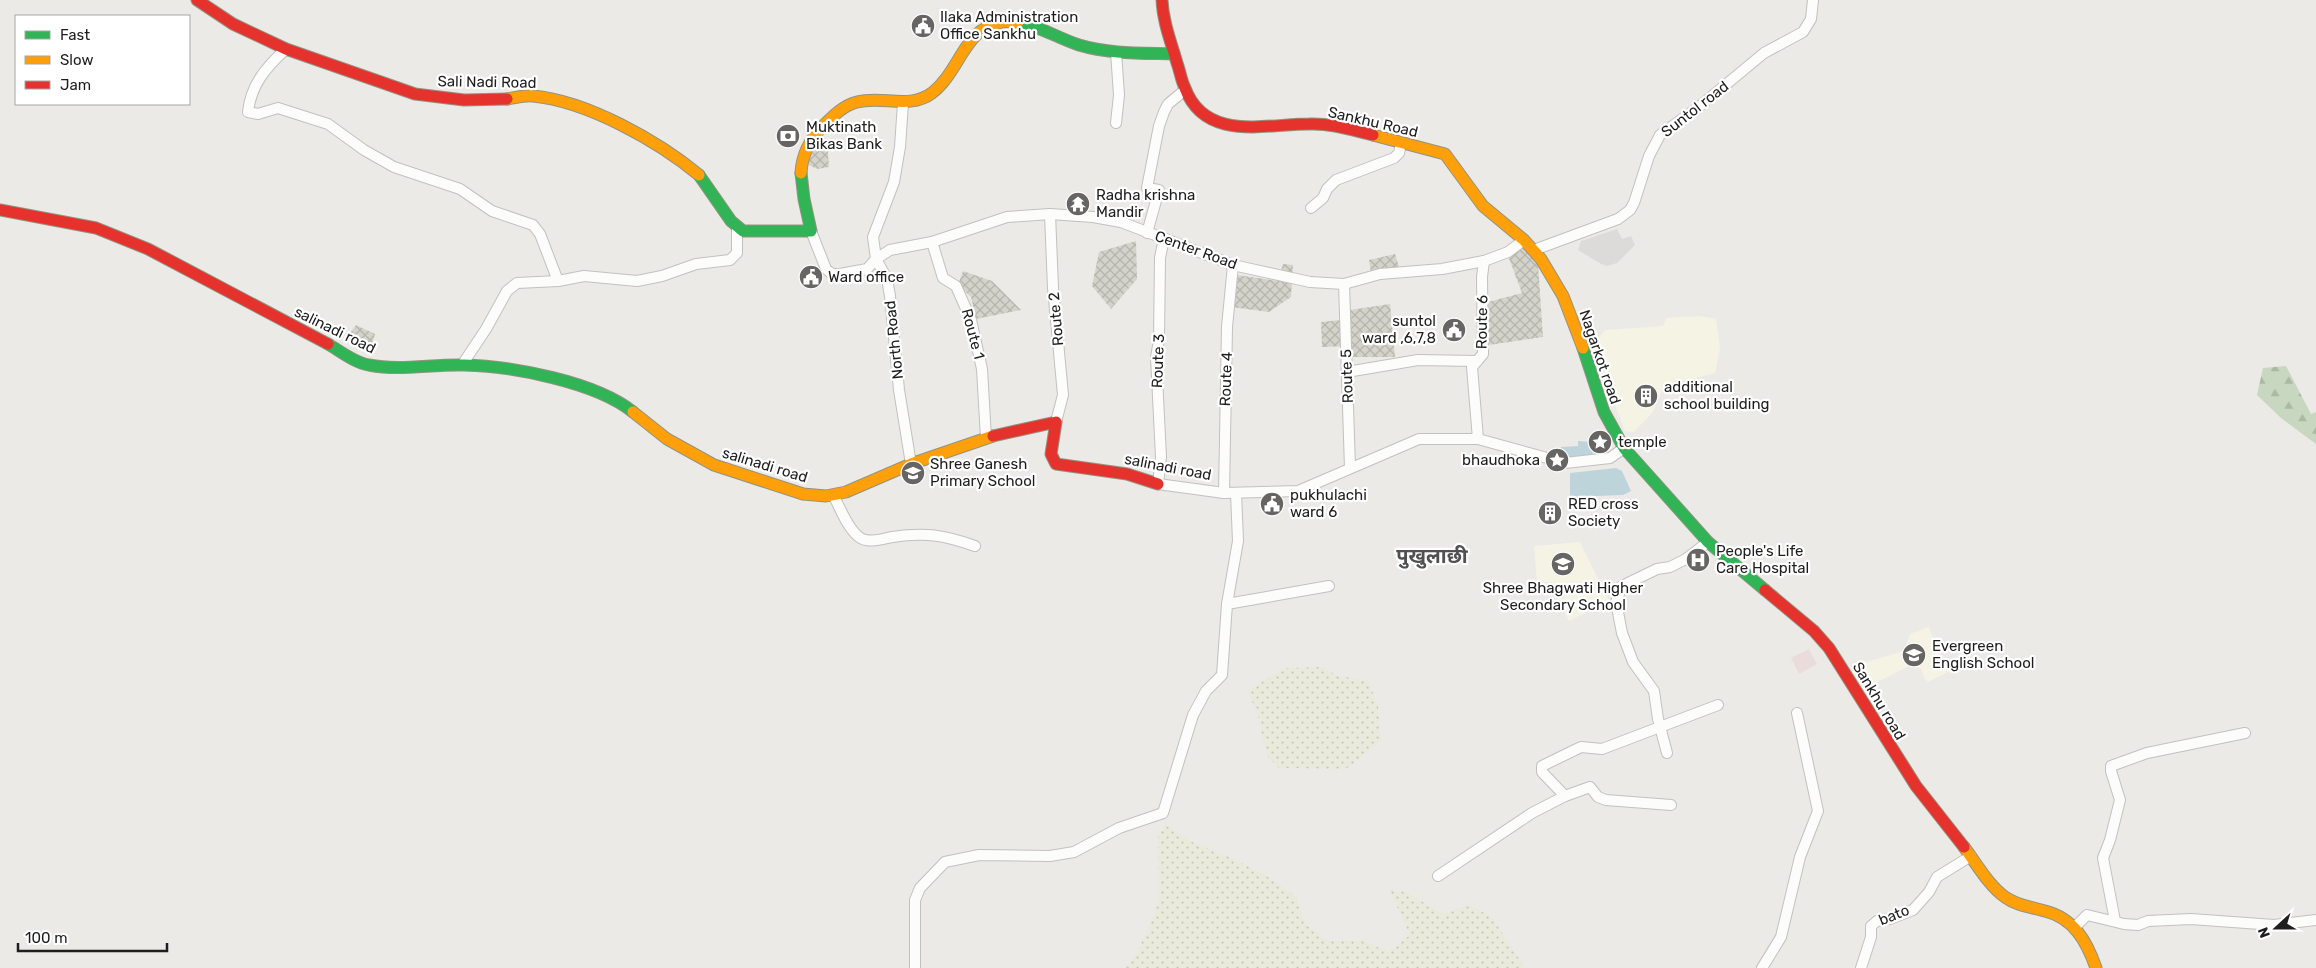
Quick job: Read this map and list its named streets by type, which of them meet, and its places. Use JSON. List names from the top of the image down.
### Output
{
  "streets": {
    "main road": [
      "Sali Nadi Road",
      "Sankhu Road",
      "salinadi road",
      "Nagarkot road",
      "Sankhu road"
    ],
    "street": [
      "Suntol road",
      "Center Road",
      "Route 2",
      "Route 6",
      "Route 1",
      "North Road",
      "Route 3",
      "Route 5",
      "Route 4",
      "bato"
    ]
  },
  "crossings": [
    ["Suntol road", "Sankhu Road"],
    ["Suntol road", "Nagarkot road"],
    ["Sankhu Road", "Center Road"],
    ["Sankhu Road", "Nagarkot road"],
    ["Center Road", "Route 2"],
    ["Center Road", "Route 6"],
    ["Center Road", "Route 1"],
    ["Center Road", "North Road"],
    ["Center Road", "Route 3"],
    ["Center Road", "Route 5"],
    ["Center Road", "Route 4"],
    ["Route 2", "salinadi road"],
    ["Route 6", "salinadi road"],
    ["salinadi road", "Route 1"],
    ["salinadi road", "North Road"],
    ["salinadi road", "Nagarkot road"],
    ["salinadi road", "Route 3"],
    ["salinadi road", "Route 5"],
    ["salinadi road", "Route 4"],
    ["salinadi road", "Sankhu road"],
    ["Nagarkot road", "Sankhu road"],
    ["Sankhu road", "bato"]
  ],
  "districts": ["पुखुलाछी"],
  "places": {
    "public building": [
      "Ilaka Administration Office Sankhu",
      "Ward office",
      "suntol ward ,6,7,8",
      "pukhulachi ward 6"
    ],
    "bank": ["Muktinath Bikas Bank"],
    "temple": ["Radha krishna Mandir"],
    "building": ["additional school building", "RED cross Society"],
    "place": ["temple", "bhaudhoka"],
    "school or university": ["Shree Ganesh Primary School", "Shree Bhagwati Higher Secondary School", "Evergreen English School"],
    "hospital": ["People's Life Care Hospital"]
  },
  "legend": ["Fast", "Slow", "Jam"],
  "scale_bar": "100 m",
  "north": "left"
}
